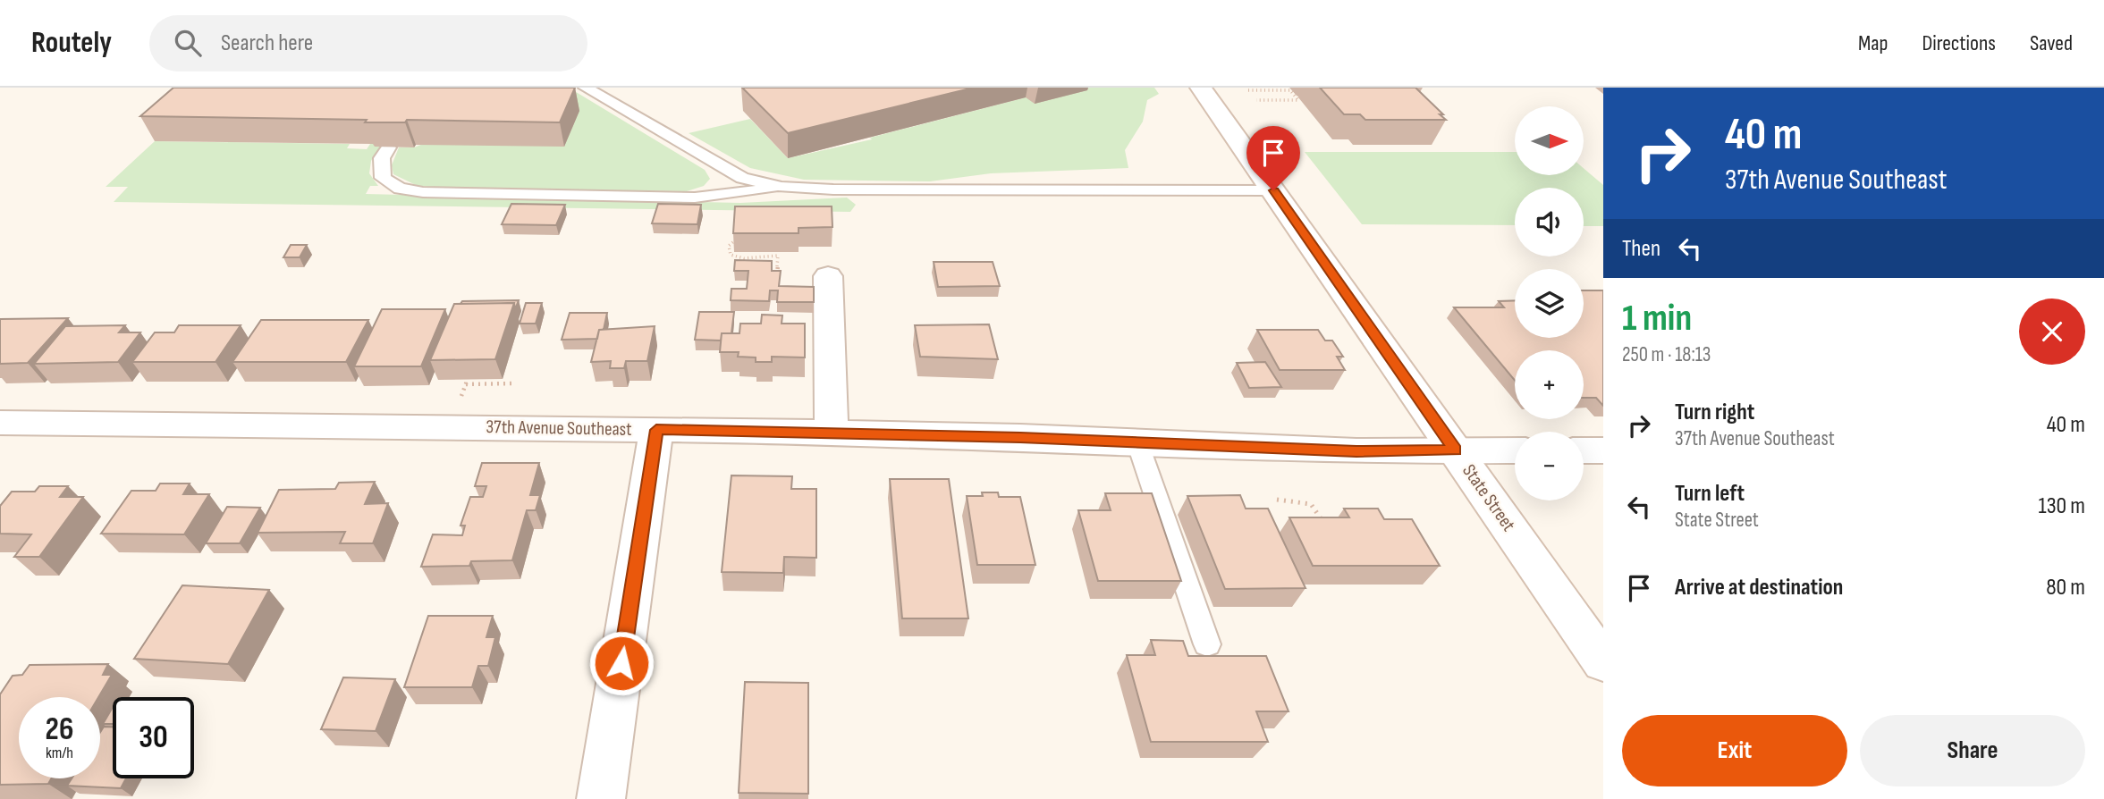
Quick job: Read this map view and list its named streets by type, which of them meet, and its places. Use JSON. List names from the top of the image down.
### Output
{
  "streets": {
    "street": ["37th Avenue Southeast", "State Street"]
  },
  "crossings": [
    ["37th Avenue Southeast", "State Street"]
  ],
  "north": "right",
  "page": {
    "header": "Routely",
    "search": "Search here",
    "nav": ["Map", "Directions", "Saved"],
    "turn": ["40 m", "37th Avenue Southeast"],
    "map_buttons": ["+", "−"],
    "then": "Then",
    "heading": ["1 min", "250 m · 18:13"],
    "list": [
      {
        "name": "Turn right",
        "note": "37th Avenue Southeast",
        "value": "40 m"
      },
      {
        "name": "Turn left",
        "note": "State Street",
        "value": "130 m"
      },
      {
        "name": "Arrive at destination",
        "value": "80 m"
      }
    ],
    "speed": "26 km/h",
    "limit": "30",
    "buttons": ["Exit", "Share"]
  }
}
